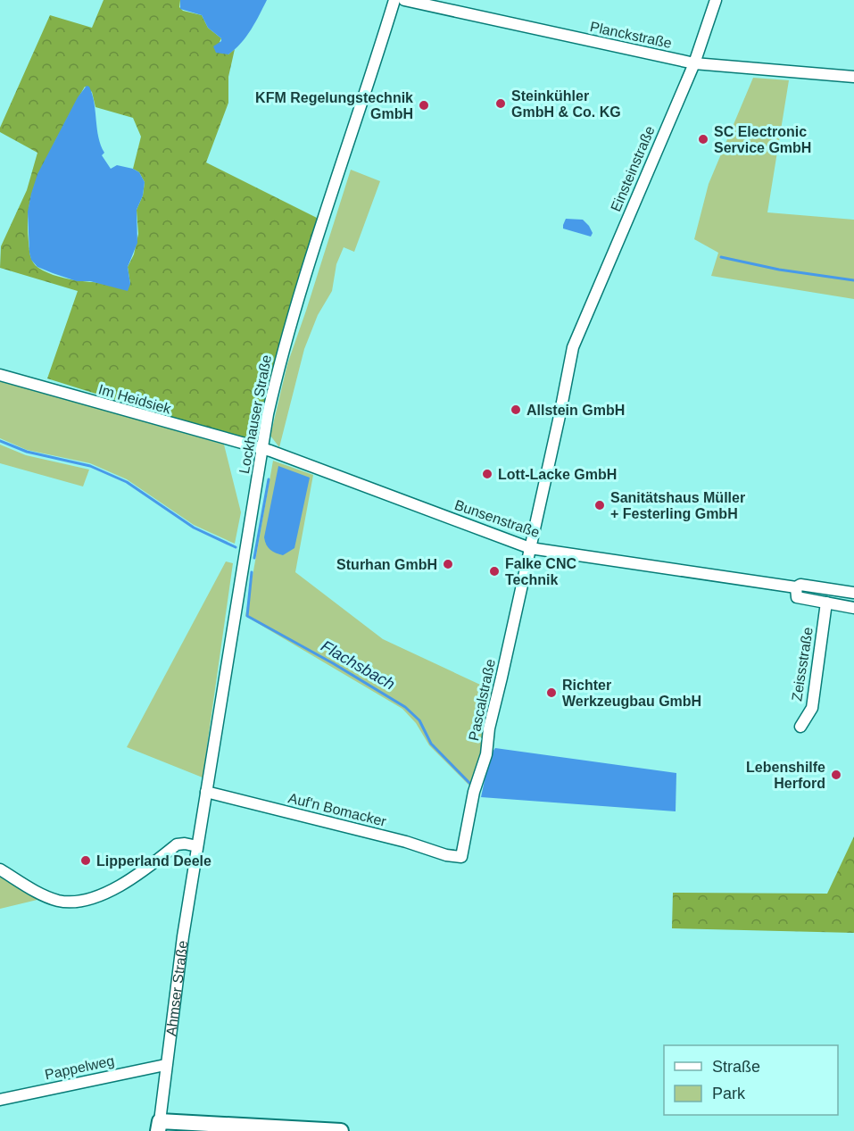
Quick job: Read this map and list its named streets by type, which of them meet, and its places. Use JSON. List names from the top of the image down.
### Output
{
  "streets": {
    "street": [
      "Planckstraße",
      "Einsteinstraße",
      "Im Heidsiek",
      "Lockhauser Straße",
      "Bunsenstraße",
      "Zeissstraße",
      "Pascalstraße",
      "Auf'n Bomacker",
      "Ahmser Straße",
      "Pappelweg"
    ]
  },
  "crossings": [
    ["Planckstraße", "Einsteinstraße"],
    ["Einsteinstraße", "Bunsenstraße"],
    ["Einsteinstraße", "Pascalstraße"],
    ["Im Heidsiek", "Lockhauser Straße"],
    ["Im Heidsiek", "Bunsenstraße"],
    ["Lockhauser Straße", "Bunsenstraße"],
    ["Lockhauser Straße", "Auf'n Bomacker"],
    ["Lockhauser Straße", "Ahmser Straße"],
    ["Bunsenstraße", "Zeissstraße"],
    ["Bunsenstraße", "Pascalstraße"],
    ["Pascalstraße", "Auf'n Bomacker"],
    ["Ahmser Straße", "Pappelweg"]
  ],
  "water": ["Flachsbach"],
  "places": [
    "Steinkühler GmbH & Co. KG",
    "KFM Regelungstechnik GmbH",
    "SC Electronic Service GmbH",
    "Allstein GmbH",
    "Lott-Lacke GmbH",
    "Sanitätshaus Müller + Festerling GmbH",
    "Sturhan GmbH",
    "Falke CNC Technik",
    "Richter Werkzeugbau GmbH",
    "Lebenshilfe Herford",
    "Lipperland Deele"
  ],
  "legend": ["Straße", "Park"]
}
